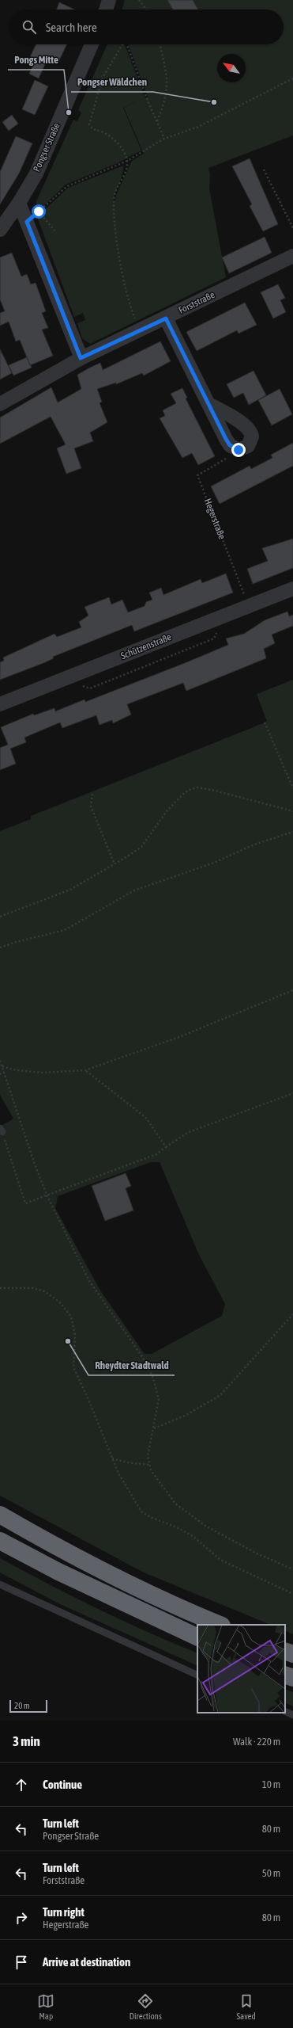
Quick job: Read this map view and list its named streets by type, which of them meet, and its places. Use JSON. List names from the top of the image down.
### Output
{
  "streets": {
    "street": ["Pongser Straße", "Forststraße", "Schützenstraße"],
    "path": ["Hegerstraße"]
  },
  "crossings": [
    ["Hegerstraße", "Schützenstraße"]
  ],
  "places": ["Pongser Wäldchen", "Pongs Mitte", "Rheydter Stadtwald"],
  "scale_bar": "20 m",
  "north": "top left",
  "page": {
    "search": "Search here",
    "scale": "20 m",
    "heading": ["3 min", "Walk · 220 m"],
    "list": [
      ["Continue", "10 m"],
      ["Turn left", "Pongser Straße", "80 m"],
      ["Turn left", "Forststraße", "50 m"],
      ["Turn right", "Hegerstraße", "80 m"],
      "Arrive at destination"
    ],
    "nav": ["Map", "Directions", "Saved"]
  }
}
